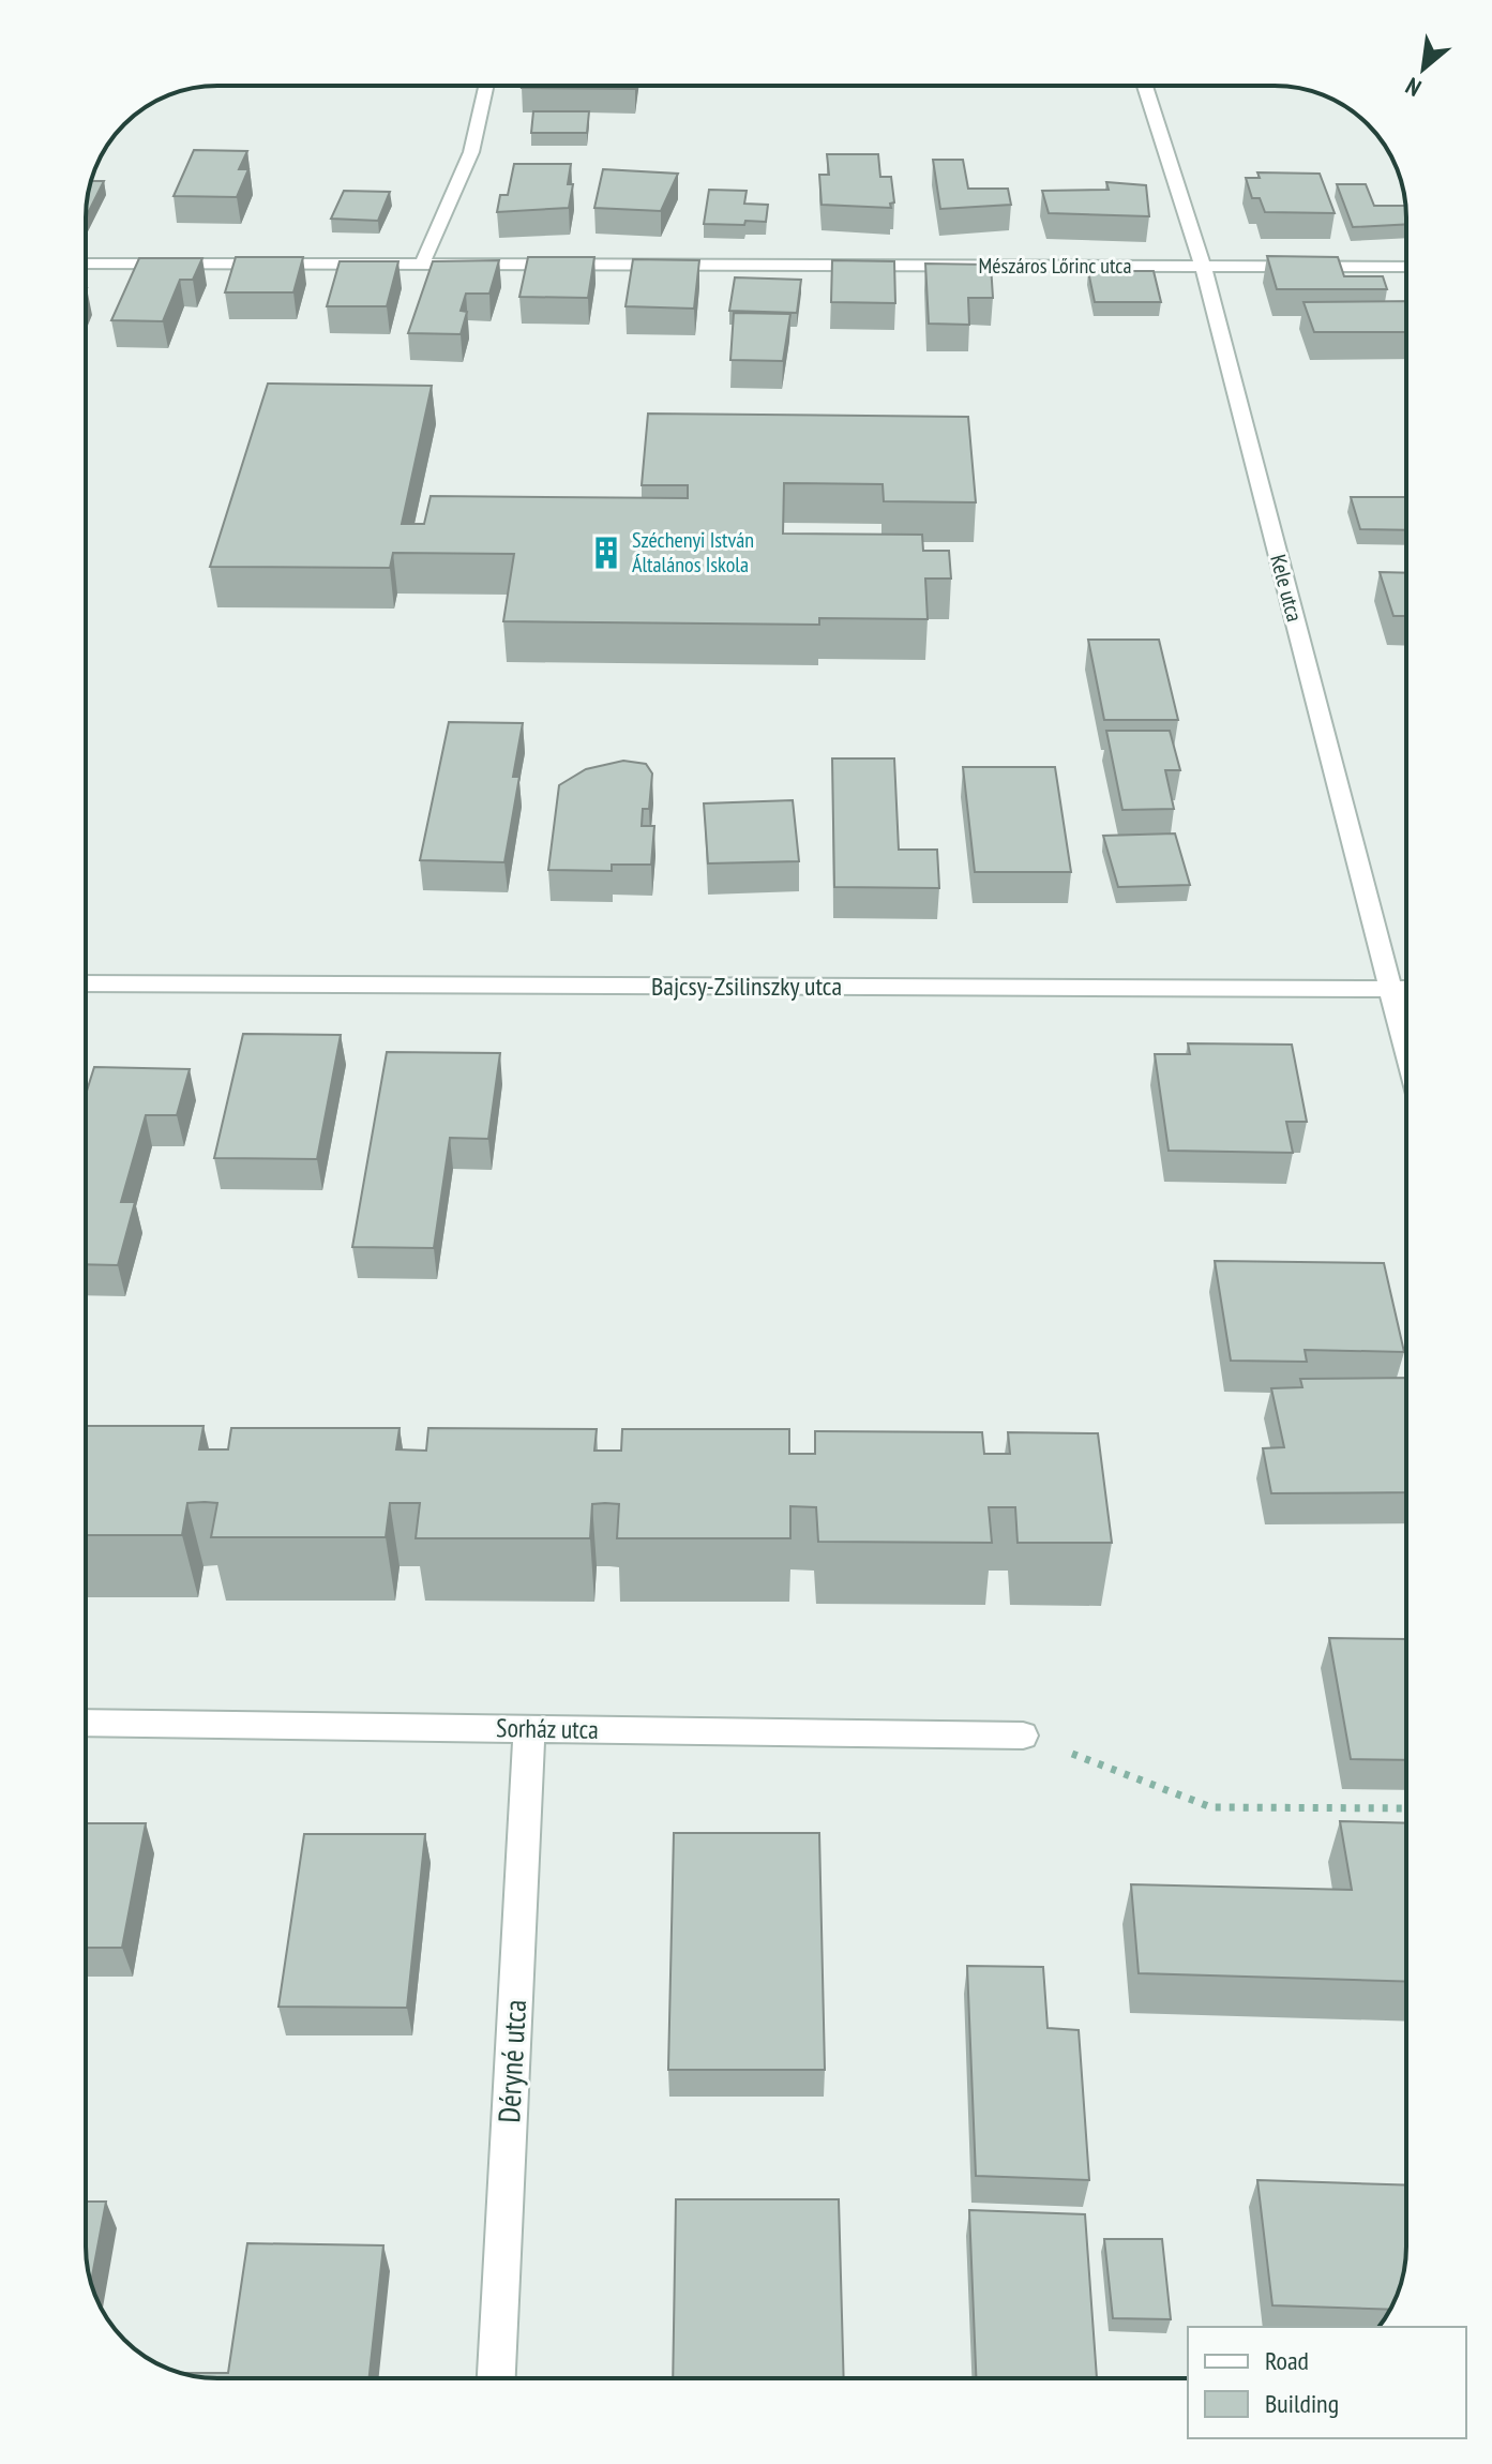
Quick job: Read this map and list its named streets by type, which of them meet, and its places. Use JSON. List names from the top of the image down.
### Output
{
  "streets": {
    "street": [
      "Mészáros Lőrinc utca",
      "Kele utca",
      "Bajcsy-Zsilinszky utca",
      "Sorház utca",
      "Déryné utca"
    ]
  },
  "crossings": [
    ["Mészáros Lőrinc utca", "Kele utca"],
    ["Kele utca", "Bajcsy-Zsilinszky utca"],
    ["Sorház utca", "Déryné utca"]
  ],
  "places": {
    "building": ["Széchenyi István Általános Iskola"]
  },
  "legend": ["Road", "Building"],
  "north": "bottom left"
}
